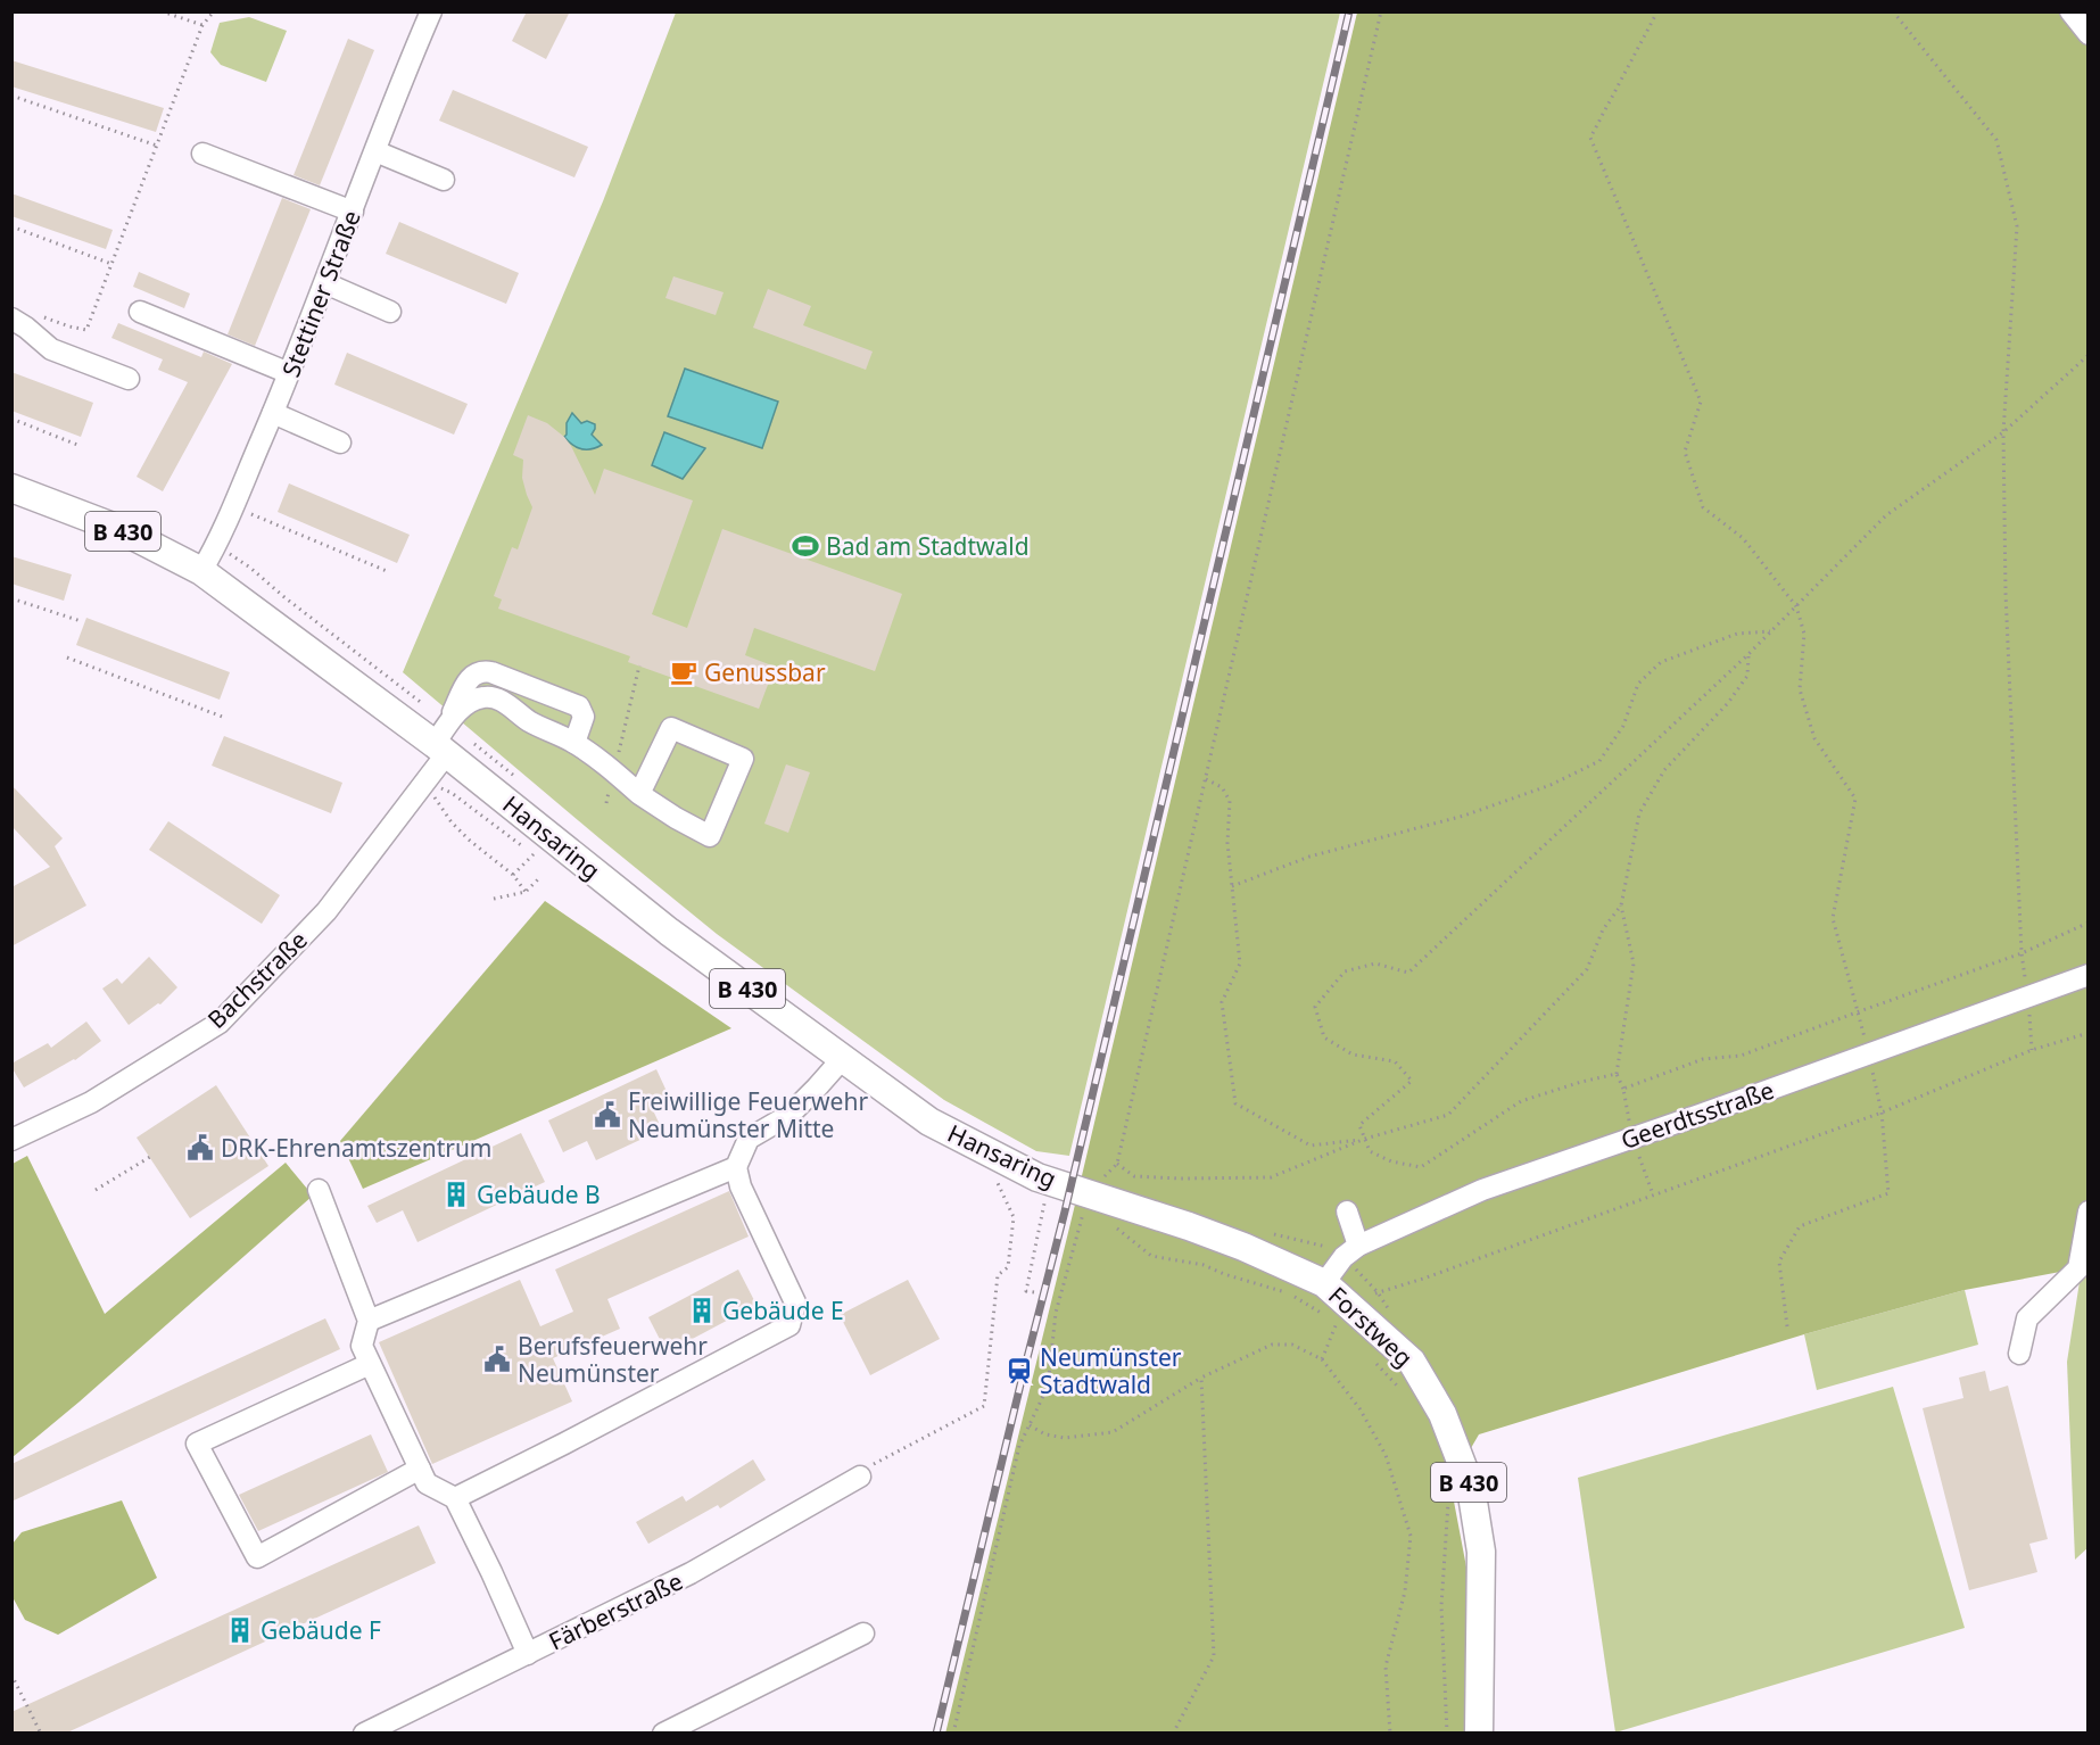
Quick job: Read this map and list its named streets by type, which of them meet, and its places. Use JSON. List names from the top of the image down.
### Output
{
  "streets": {
    "main road": ["B 430", "Hansaring", "Forstweg"],
    "street": [
      "Stettiner Straße",
      "Bachstraße",
      "Geerdtsstraße",
      "Färberstraße"
    ]
  },
  "crossings": [
    ["Stettiner Straße", "Hansaring"],
    ["Hansaring", "Bachstraße"],
    ["Hansaring", "Forstweg"],
    ["Geerdtsstraße", "Forstweg"]
  ],
  "places": {
    "sports": ["Bad am Stadtwald"],
    "cafe": ["Genussbar"],
    "public building": ["Freiwillige Feuerwehr Neumünster Mitte", "DRK-Ehrenamtszentrum", "Berufsfeuerwehr Neumünster"],
    "building": ["Gebäude B", "Gebäude E", "Gebäude F"],
    "station": ["Neumünster Stadtwald"]
  }
}
